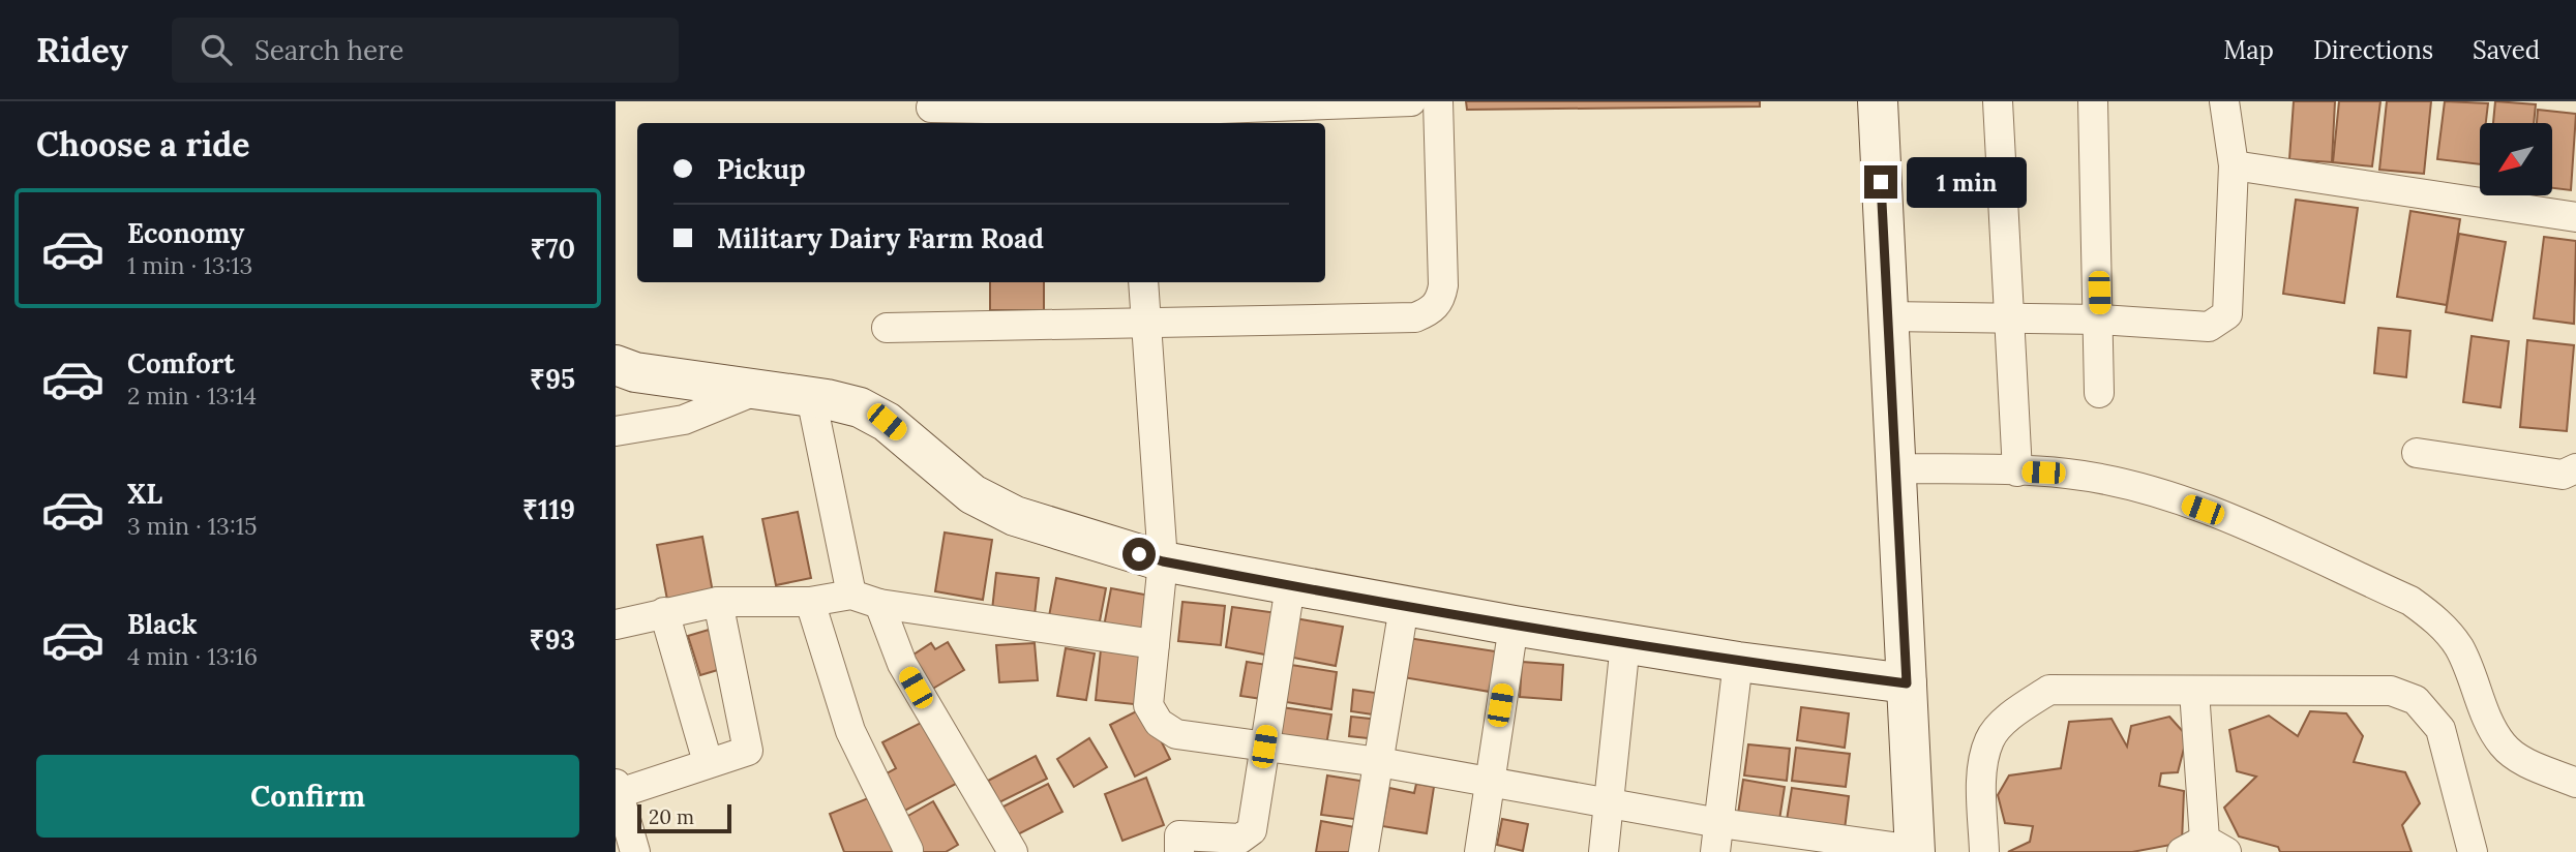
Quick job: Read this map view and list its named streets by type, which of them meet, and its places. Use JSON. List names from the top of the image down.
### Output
{
  "scale_bar": "20 m",
  "north": "bottom left",
  "page": {
    "header": "Ridey",
    "search": "Search here",
    "nav": ["Map", "Directions", "Saved"],
    "heading": "Choose a ride",
    "banner": ["Pickup", "Military Dairy Farm Road"],
    "bubble": "1 min",
    "list": [
      {
        "name": "Economy",
        "note": "1 min · 13:13",
        "value": "₹70"
      },
      {
        "name": "Comfort",
        "note": "2 min · 13:14",
        "value": "₹95"
      },
      {
        "name": "XL",
        "note": "3 min · 13:15",
        "value": "₹119"
      },
      {
        "name": "Black",
        "note": "4 min · 13:16",
        "value": "₹93"
      }
    ],
    "buttons": "Confirm",
    "scale": "20 m"
  }
}
